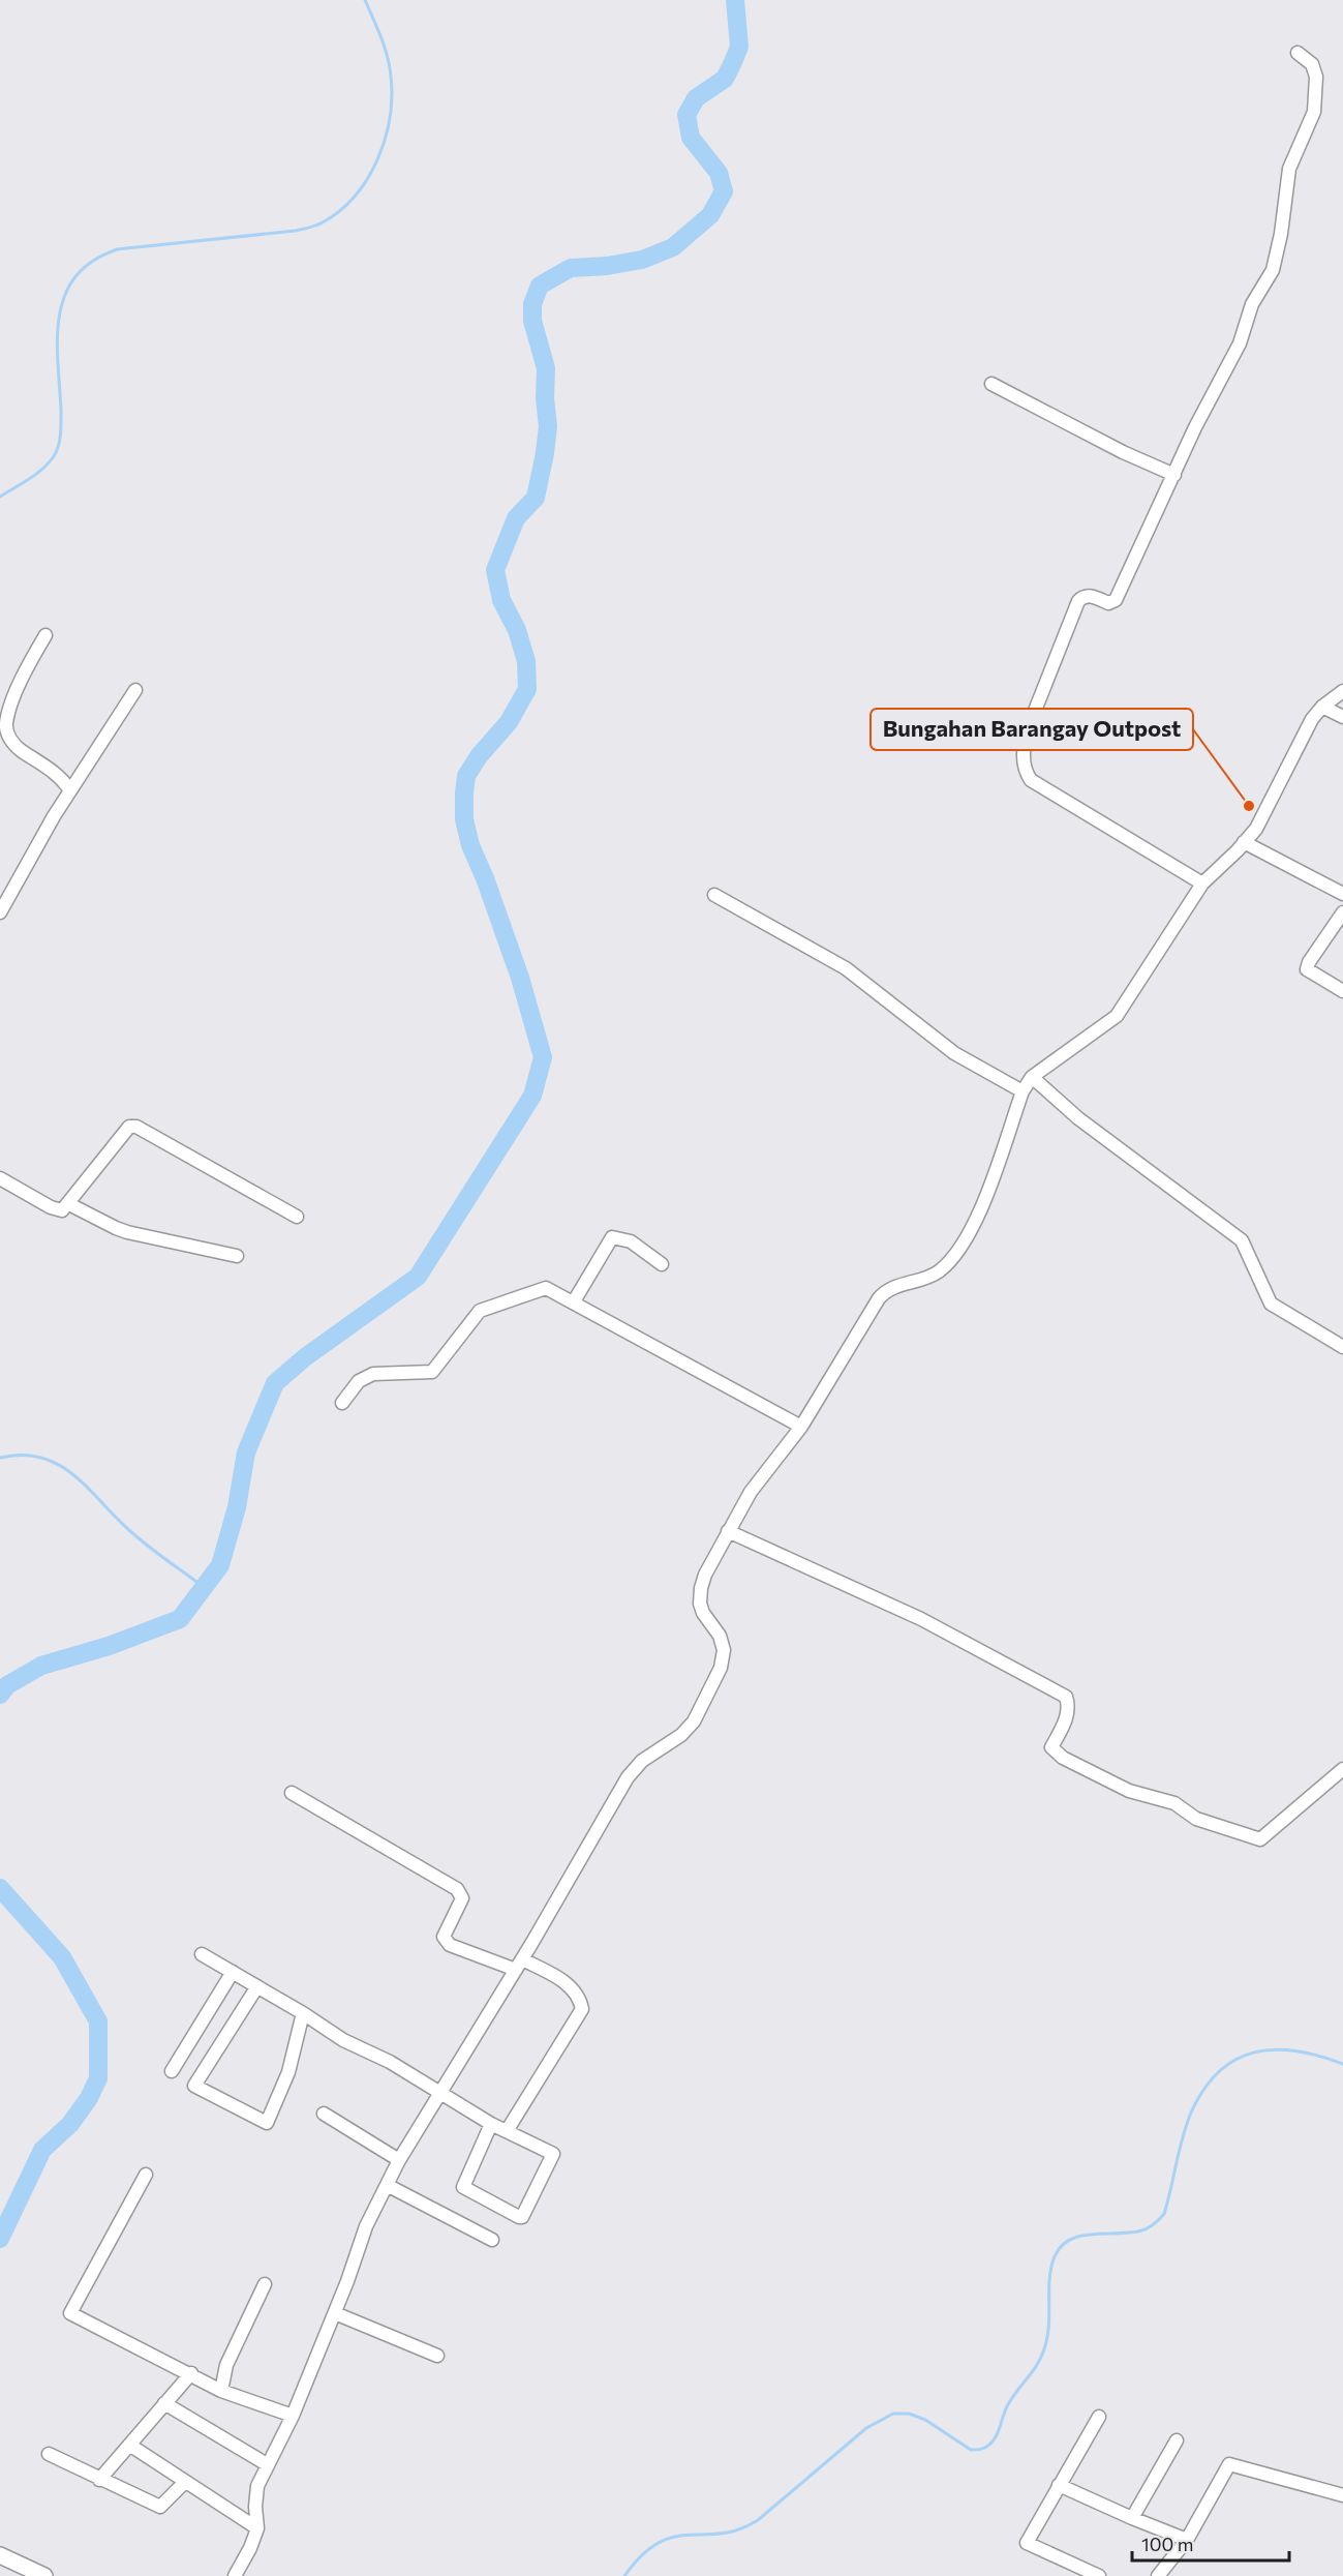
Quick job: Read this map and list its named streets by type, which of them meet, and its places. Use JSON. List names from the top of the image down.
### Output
{
  "places": ["Bungahan Barangay Outpost"],
  "scale_bar": "100 m"
}
